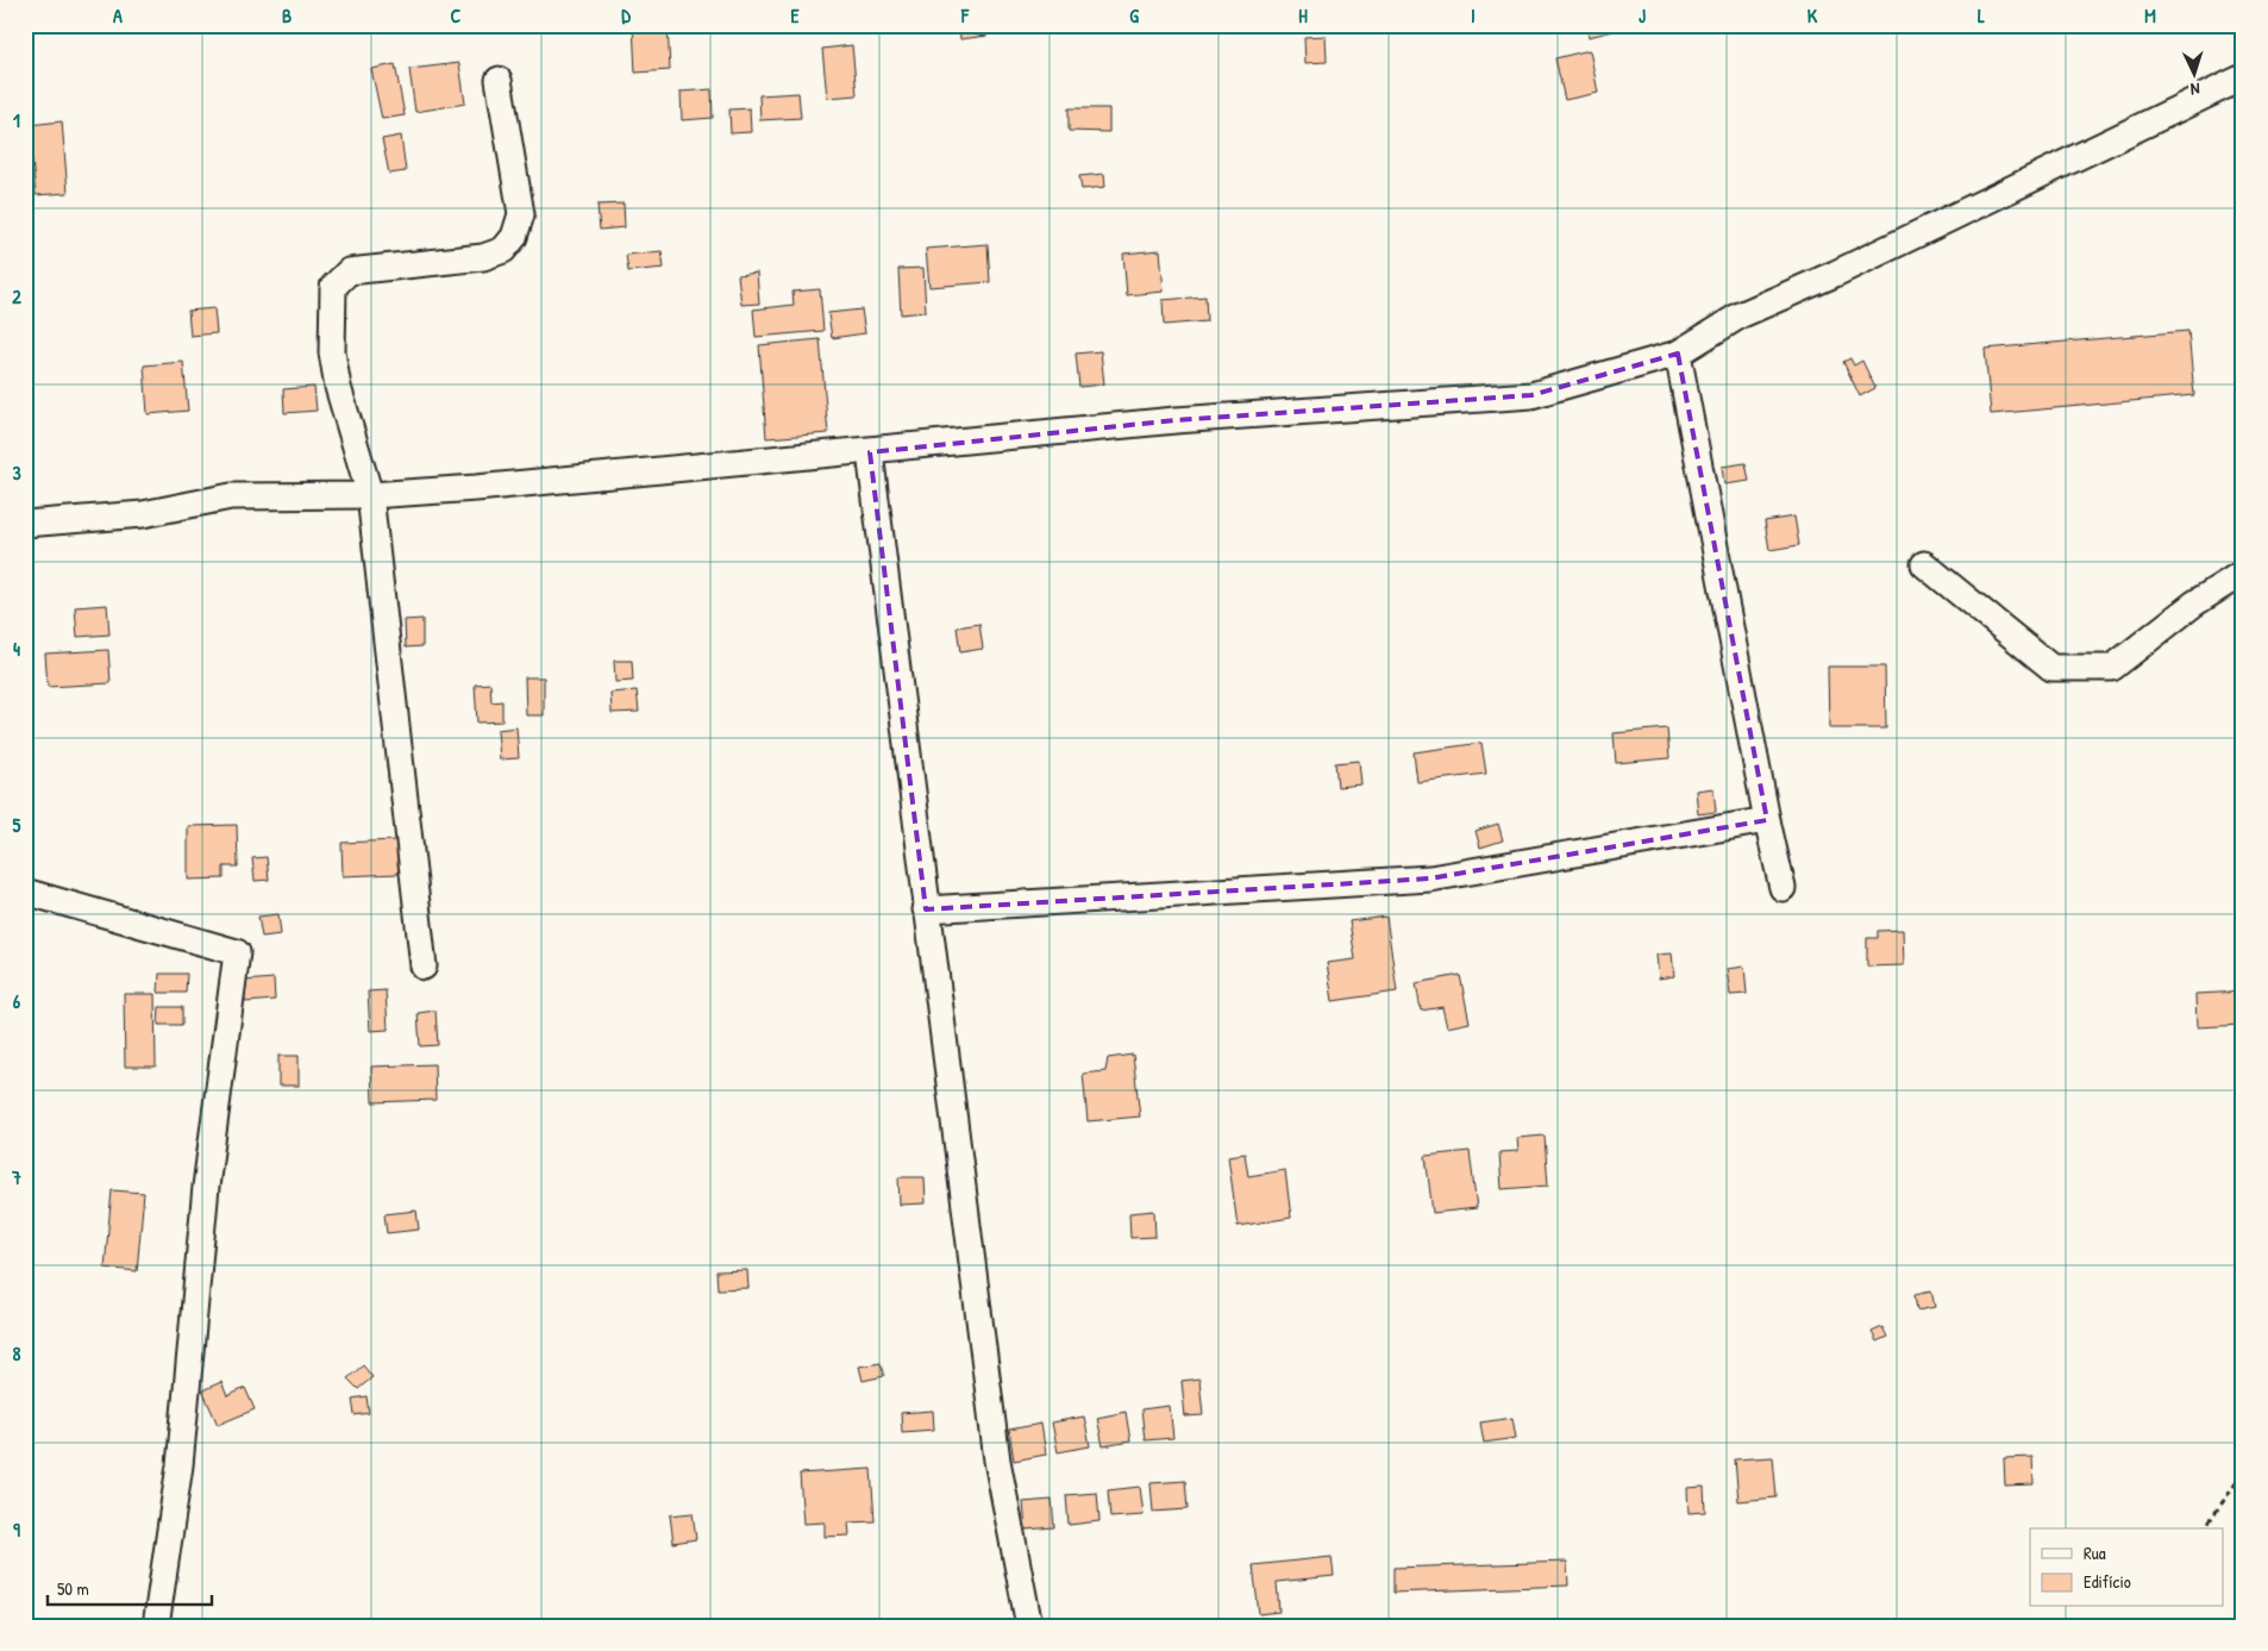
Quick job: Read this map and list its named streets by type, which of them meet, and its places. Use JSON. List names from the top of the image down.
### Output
{
  "legend": ["Rua", "Edifício"],
  "scale_bar": "50 m",
  "north": "bottom",
  "grid": {
    "columns": [
      "A",
      "B",
      "C",
      "D",
      "E",
      "F",
      "G",
      "H",
      "I",
      "J",
      "K",
      "L",
      "M"
    ],
    "rows": [
      "1",
      "2",
      "3",
      "4",
      "5",
      "6",
      "7",
      "8",
      "9"
    ]
  }
}
